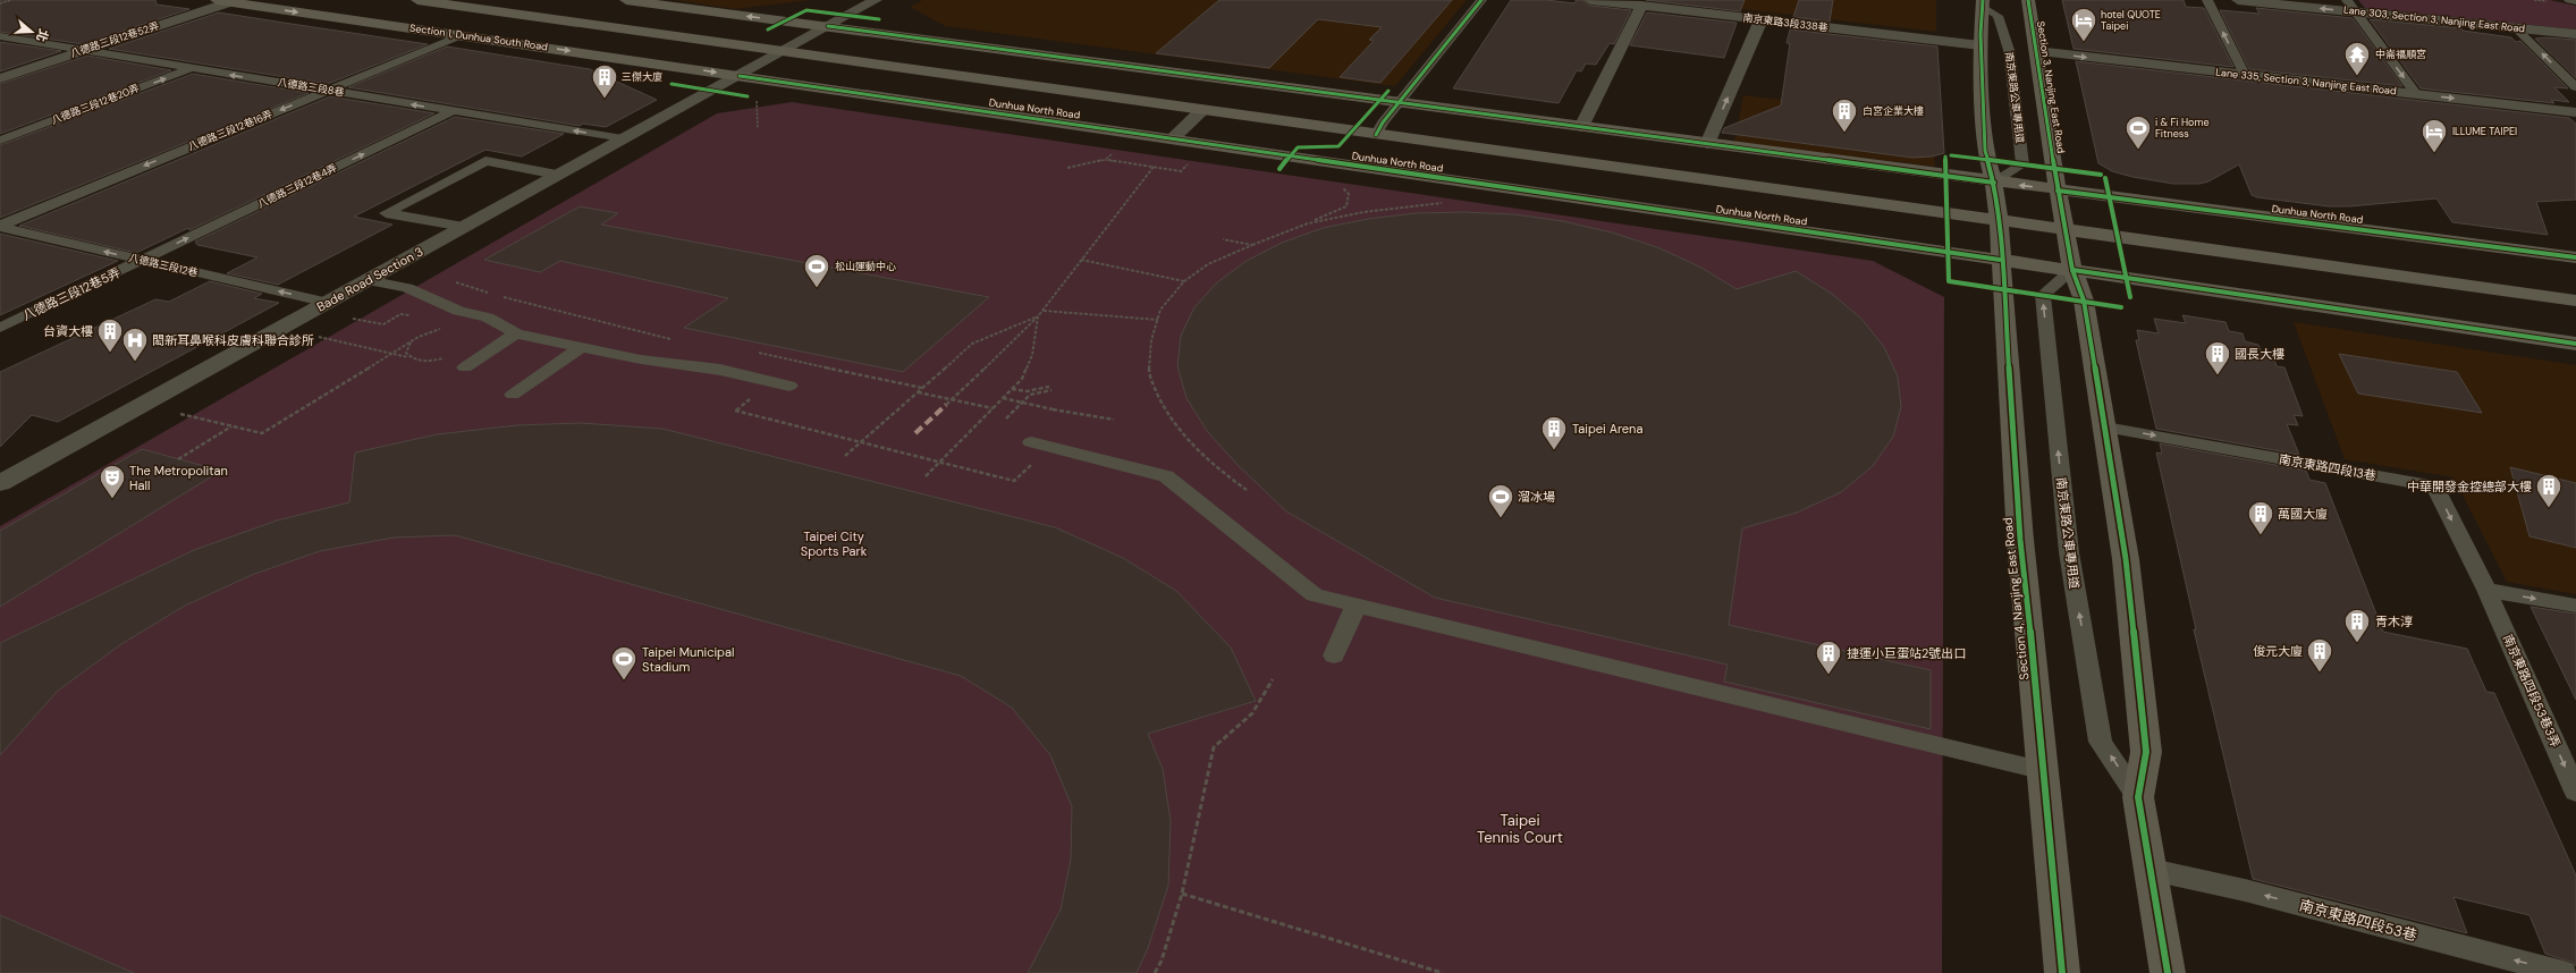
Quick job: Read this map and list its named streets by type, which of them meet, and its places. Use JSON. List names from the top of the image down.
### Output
{
  "streets": {
    "main road": [
      "Section 1, Dunhua South Road",
      "Section 3, Nanjing East Road",
      "Dunhua North Road",
      "Section 4, Nanjing East Road"
    ],
    "street": [
      "Lane 303, Section 3, Nanjing East Road",
      "南京東路3段338巷",
      "八德路三段12巷52弄",
      "Lane 335, Section 3, Nanjing East Road",
      "Bade Road Section 3"
    ],
    "lane": [
      "八德路三段8巷",
      "南京東路公車專用道",
      "八德路三段12巷20弄",
      "八德路三段12巷16弄",
      "八德路三段12巷4弄",
      "八德路三段12巷",
      "八德路三段12巷5弄",
      "南京東路四段13巷",
      "南京東路四段53巷3弄",
      "南京東路四段53巷"
    ]
  },
  "crossings": [
    ["Section 1, Dunhua South Road", "八德路三段12巷52弄"],
    ["Section 1, Dunhua South Road", "Dunhua North Road"],
    ["Section 1, Dunhua South Road", "八德路三段12巷16弄"],
    ["Section 1, Dunhua South Road", "Bade Road Section 3"],
    ["八德路三段12巷52弄", "八德路三段8巷"],
    ["Lane 335, Section 3, Nanjing East Road", "Section 3, Nanjing East Road"],
    ["八德路三段8巷", "八德路三段12巷20弄"],
    ["八德路三段8巷", "八德路三段12巷16弄"],
    ["八德路三段8巷", "八德路三段12巷4弄"],
    ["八德路三段8巷", "Bade Road Section 3"],
    ["Section 3, Nanjing East Road", "Dunhua North Road"],
    ["南京東路公車專用道", "Dunhua North Road"],
    ["Dunhua North Road", "Bade Road Section 3"],
    ["Dunhua North Road", "Section 4, Nanjing East Road"],
    ["八德路三段12巷16弄", "八德路三段12巷"],
    ["八德路三段12巷4弄", "八德路三段12巷"],
    ["八德路三段12巷4弄", "八德路三段12巷5弄"],
    ["八德路三段12巷", "Bade Road Section 3"],
    ["八德路三段12巷", "八德路三段12巷5弄"],
    ["南京東路四段13巷", "南京東路四段53巷3弄"]
  ],
  "one_way": [
    "Lane 335, Section 3, Nanjing East Road",
    "八德路三段8巷",
    "南京東路公車專用道",
    "八德路三段12巷20弄",
    "八德路三段12巷16弄",
    "八德路三段12巷4弄",
    "八德路三段12巷",
    "南京東路四段13巷",
    "南京東路四段53巷3弄",
    "南京東路四段53巷"
  ],
  "parks": ["Taipei City Sports Park", "Taipei Tennis Court"],
  "places": {
    "hotel": ["hotel QUOTE Taipei", "ILLUME TAIPEI"],
    "temple": ["中崙福順宮"],
    "building": [
      "三傑大廈",
      "白宮企業大樓",
      "台資大樓",
      "國長大樓",
      "Taipei Arena",
      "中華開發金控總部大樓",
      "萬國大廈",
      "青木淳",
      "俊元大廈",
      "捷運小巨蛋站2號出口"
    ],
    "sports": [
      "i & Fi Home Fitness",
      "松山運動中心",
      "溜冰場",
      "Taipei Municipal Stadium"
    ],
    "hospital": ["閎新耳鼻喉科皮膚科聯合診所"],
    "theatre": ["The Metropolitan Hall"]
  },
  "north": "right"
}
